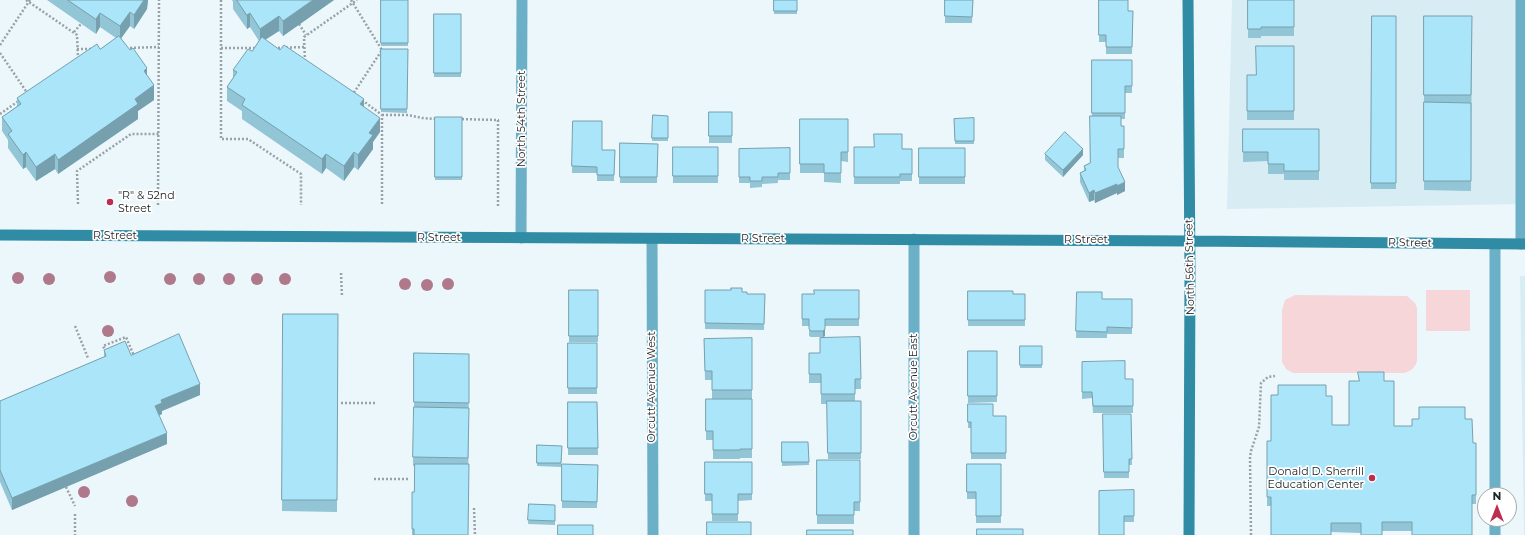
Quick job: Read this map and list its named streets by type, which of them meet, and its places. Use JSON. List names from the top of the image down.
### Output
{
  "streets": {
    "main road": ["R Street", "North 56th Street"],
    "street": ["North 54th Street", "Orcutt Avenue West", "Orcutt Avenue East"]
  },
  "crossings": [
    ["North 54th Street", "R Street"],
    ["R Street", "North 56th Street"],
    ["R Street", "Orcutt Avenue West"],
    ["R Street", "Orcutt Avenue East"]
  ],
  "places": ["\"R\" & 52nd Street", "Donald D. Sherrill Education Center"],
  "north": "top"
}
